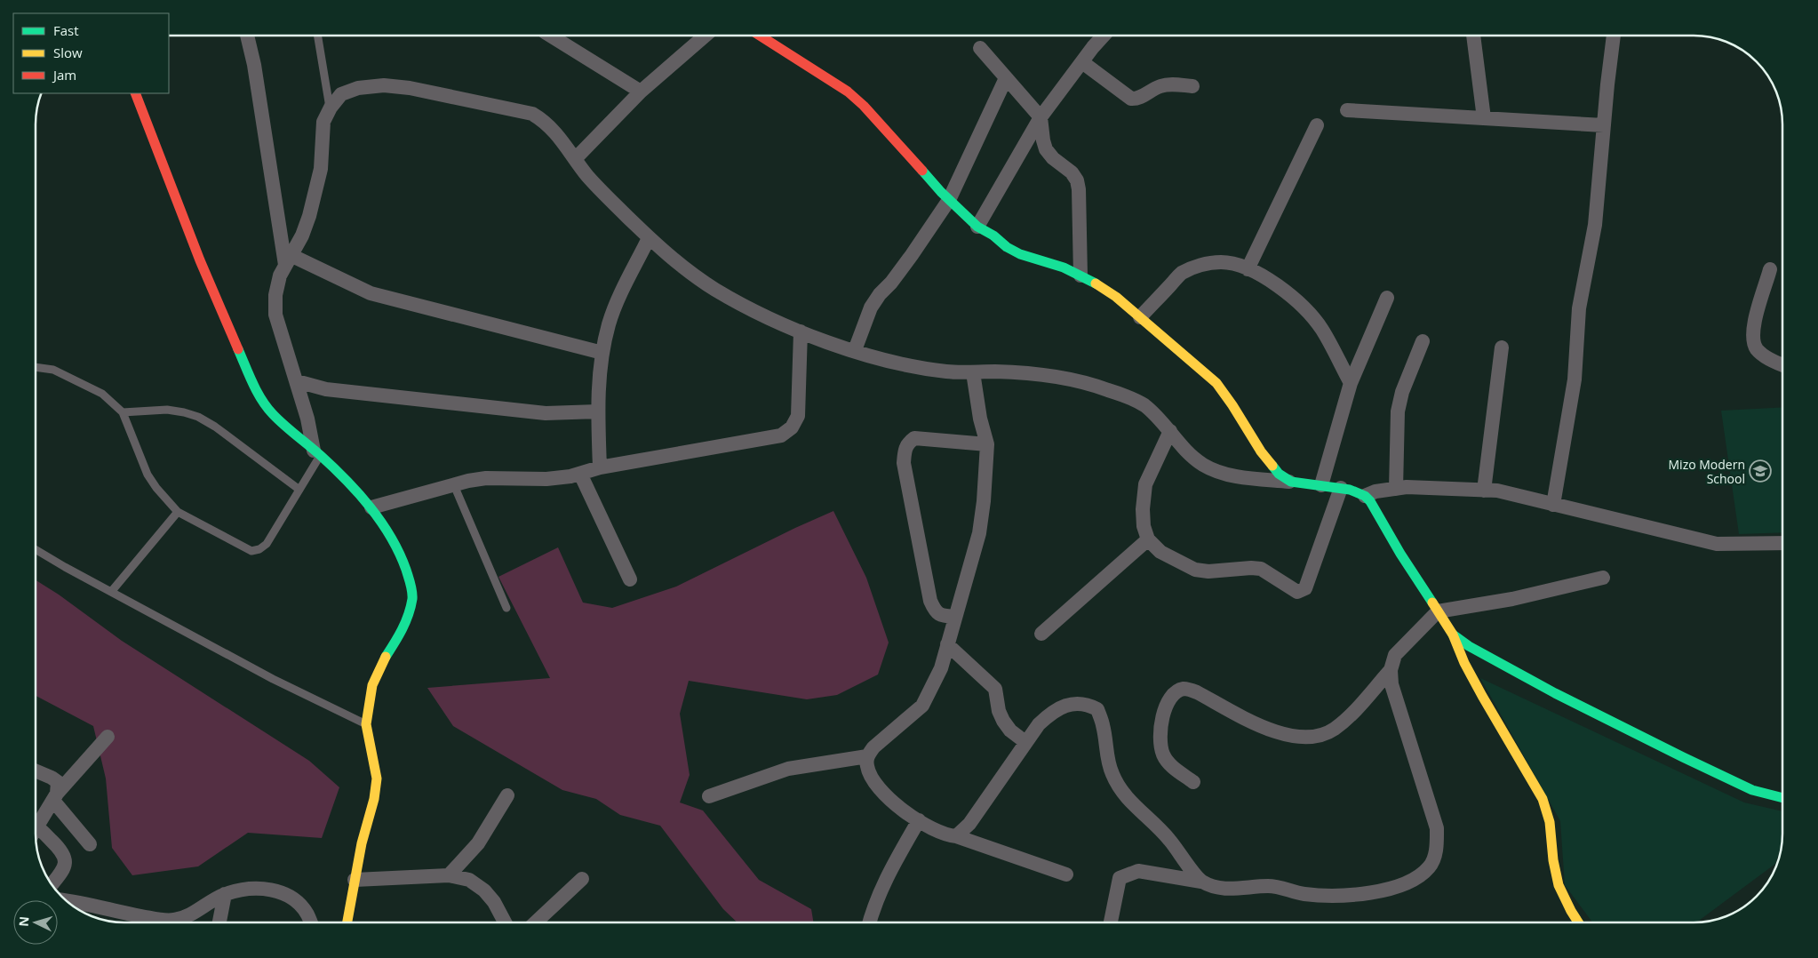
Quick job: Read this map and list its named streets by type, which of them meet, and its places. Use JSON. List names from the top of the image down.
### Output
{
  "places": {
    "school or university": ["Mizo Modern School"]
  },
  "legend": ["Fast", "Slow", "Jam"],
  "north": "left"
}
